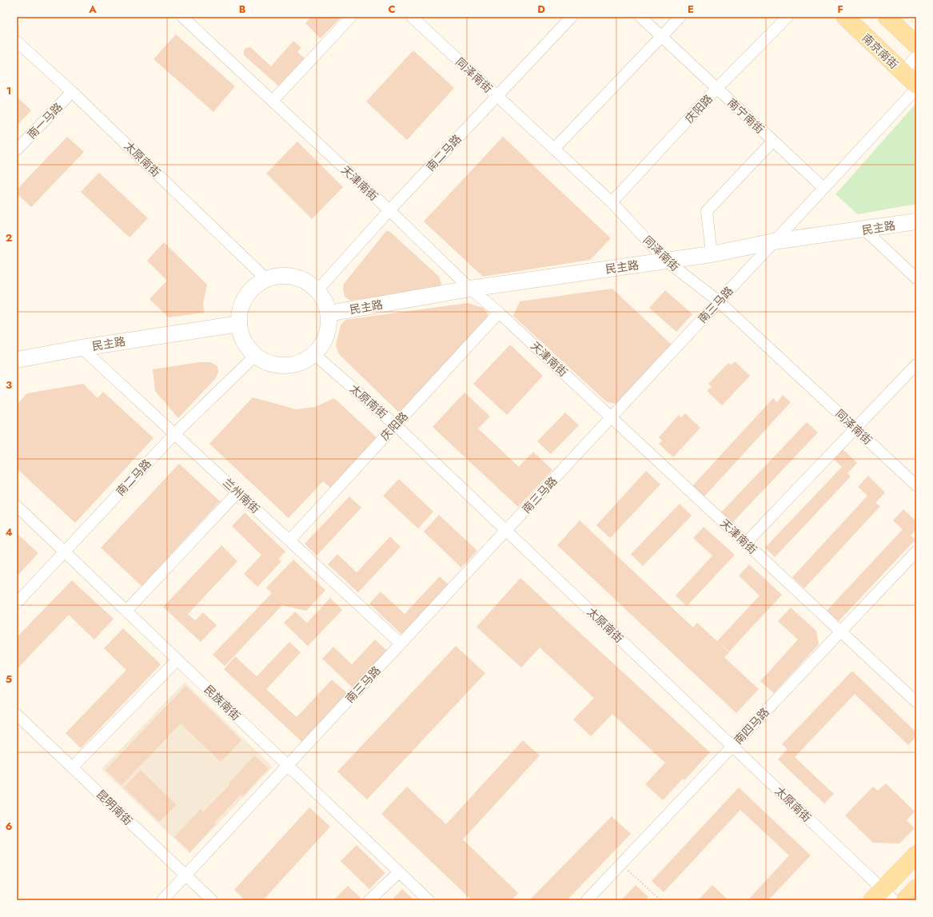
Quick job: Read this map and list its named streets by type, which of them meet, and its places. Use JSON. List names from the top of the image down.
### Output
{
  "streets": {
    "main road": ["南京南街"],
    "street": [
      "同泽南街",
      "庆阳路",
      "南宁南街",
      "南一马路",
      "南二马路",
      "太原南街",
      "天津南街",
      "民主路",
      "南三马路",
      "兰州南街",
      "民族南街",
      "南四马路",
      "昆明南街"
    ]
  },
  "crossings": [
    ["同泽南街", "庆阳路"],
    ["同泽南街", "南二马路"],
    ["同泽南街", "民主路"],
    ["同泽南街", "南三马路"],
    ["庆阳路", "南宁南街"],
    ["庆阳路", "太原南街"],
    ["庆阳路", "天津南街"],
    ["庆阳路", "兰州南街"],
    ["南宁南街", "南三马路"],
    ["南一马路", "太原南街"],
    ["南二马路", "太原南街"],
    ["南二马路", "天津南街"],
    ["南二马路", "民主路"],
    ["南二马路", "兰州南街"],
    ["南二马路", "民族南街"],
    ["太原南街", "民主路"],
    ["太原南街", "南三马路"],
    ["太原南街", "南四马路"],
    ["天津南街", "民主路"],
    ["天津南街", "南三马路"],
    ["天津南街", "南四马路"],
    ["民主路", "南三马路"],
    ["民主路", "兰州南街"],
    ["南三马路", "兰州南街"],
    ["南三马路", "民族南街"],
    ["南三马路", "昆明南街"]
  ],
  "grid": {
    "columns": [
      "A",
      "B",
      "C",
      "D",
      "E",
      "F"
    ],
    "rows": [
      "1",
      "2",
      "3",
      "4",
      "5",
      "6"
    ]
  }
}
